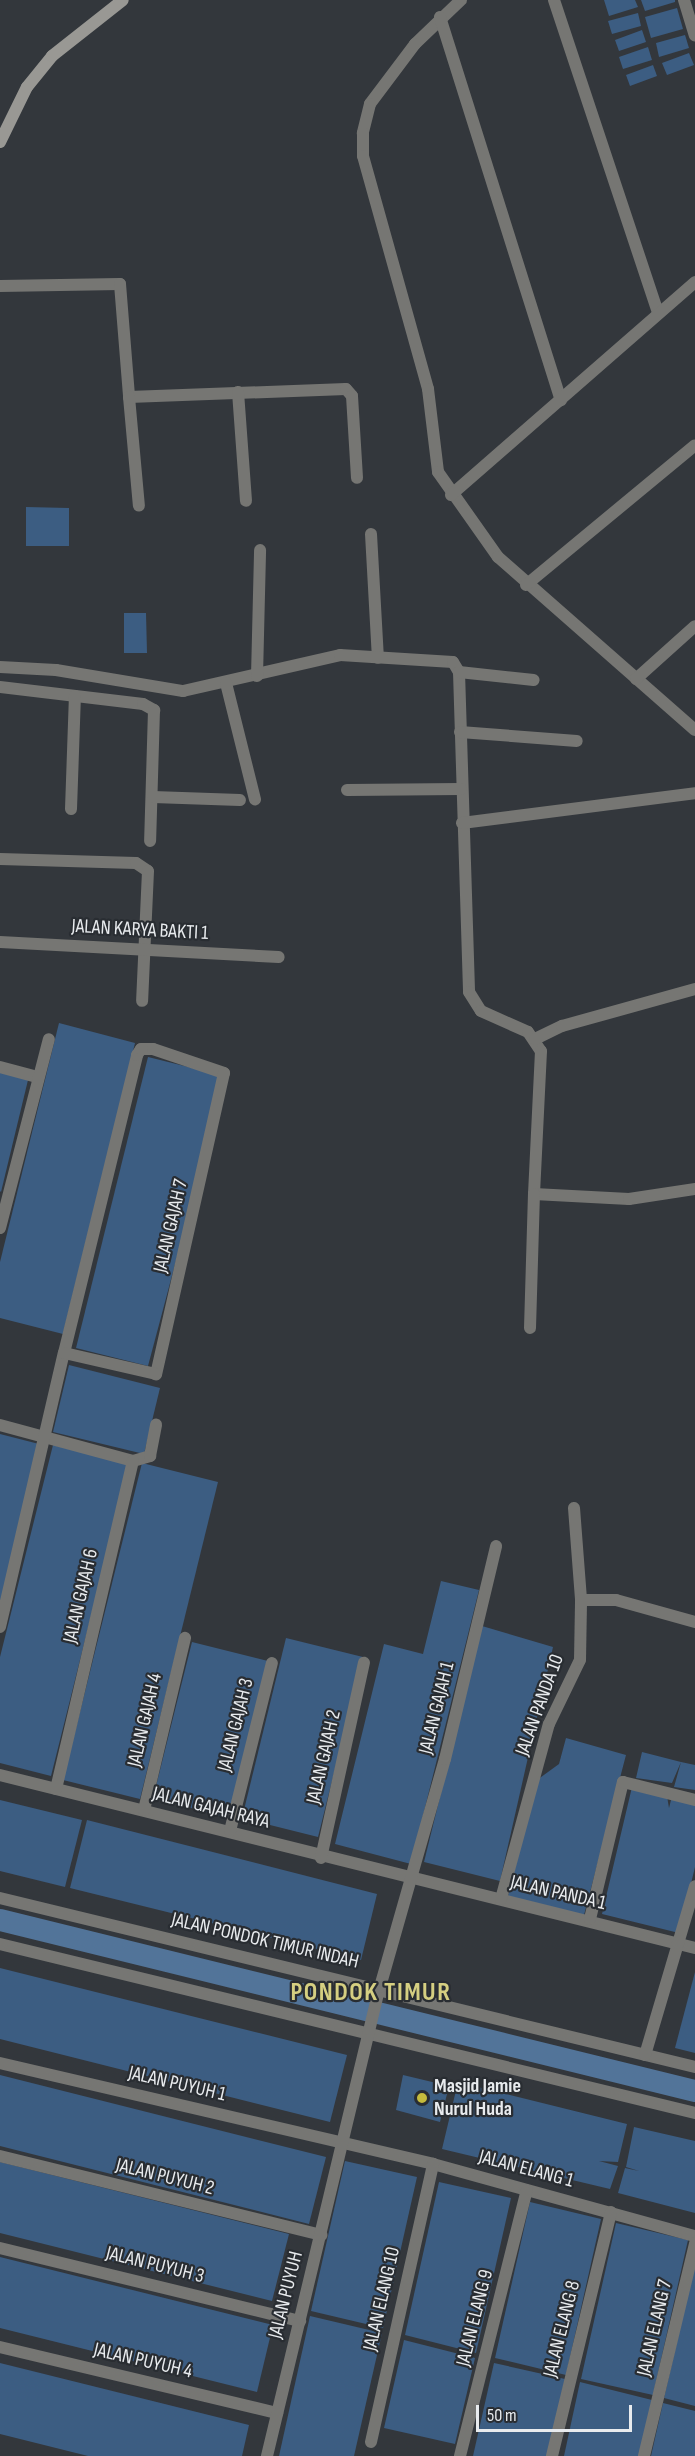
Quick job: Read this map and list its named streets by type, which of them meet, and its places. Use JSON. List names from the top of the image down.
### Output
{
  "streets": {
    "street": [
      "JALAN KARYA BAKTI 1",
      "JALAN GAJAH 7",
      "JALAN GAJAH 6",
      "JALAN PANDA 10",
      "JALAN GAJAH 1",
      "JALAN GAJAH 4",
      "JALAN GAJAH 3",
      "JALAN GAJAH 2",
      "JALAN GAJAH RAYA",
      "JALAN PANDA 1",
      "JALAN PONDOK TIMUR INDAH",
      "JALAN PUYUH 1",
      "JALAN ELANG 1",
      "JALAN PUYUH 2",
      "JALAN PUYUH 3",
      "JALAN PUYUH",
      "JALAN ELANG 10",
      "JALAN ELANG 9",
      "JALAN ELANG 7",
      "JALAN ELANG 8",
      "JALAN PUYUH 4"
    ]
  },
  "crossings": [
    ["JALAN GAJAH 6", "JALAN GAJAH RAYA"],
    ["JALAN PANDA 10", "JALAN PANDA 1"],
    ["JALAN GAJAH 1", "JALAN GAJAH RAYA"],
    ["JALAN GAJAH 1", "JALAN PANDA 1"],
    ["JALAN GAJAH 1", "JALAN PONDOK TIMUR INDAH"],
    ["JALAN GAJAH 1", "JALAN PUYUH"],
    ["JALAN GAJAH 4", "JALAN GAJAH RAYA"],
    ["JALAN GAJAH 3", "JALAN GAJAH RAYA"],
    ["JALAN GAJAH 2", "JALAN GAJAH RAYA"],
    ["JALAN GAJAH RAYA", "JALAN PANDA 1"],
    ["JALAN PUYUH 1", "JALAN ELANG 1"],
    ["JALAN PUYUH 1", "JALAN PUYUH"],
    ["JALAN ELANG 1", "JALAN PUYUH"],
    ["JALAN ELANG 1", "JALAN ELANG 10"],
    ["JALAN ELANG 1", "JALAN ELANG 9"],
    ["JALAN ELANG 1", "JALAN ELANG 8"],
    ["JALAN PUYUH 2", "JALAN PUYUH"],
    ["JALAN PUYUH 3", "JALAN PUYUH"],
    ["JALAN PUYUH", "JALAN PUYUH 4"]
  ],
  "districts": ["PONDOK TIMUR"],
  "places": ["Masjid Jamie Nurul Huda"],
  "scale_bar": "50 m"
}
